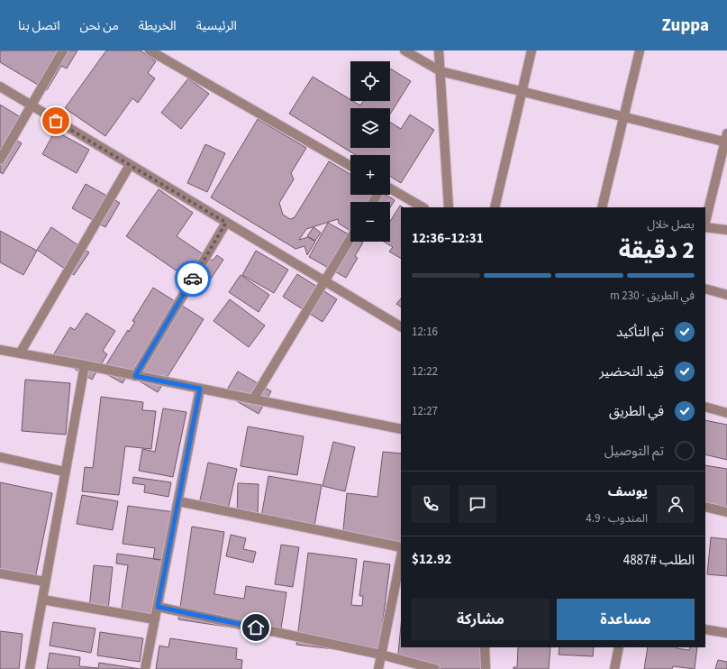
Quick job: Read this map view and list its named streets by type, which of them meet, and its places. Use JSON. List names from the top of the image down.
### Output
{
  "page": {
    "header": "Zuppa",
    "nav": [
      "الرئيسية",
      "الخريطة",
      "من نحن",
      "اتصل بنا"
    ],
    "map_buttons": ["+", "−"],
    "heading": ["2 دقيقة", "يصل خلال", "12:31–12:36"],
    "panel": [
      "يوسف",
      "المندوب · 4.9",
      "الطلب #4887",
      "$12.92"
    ],
    "bar": "في الطريق · 230 m",
    "list": [
      ["تم التأكيد", "12:16"],
      ["قيد التحضير", "12:22"],
      ["في الطريق", "12:27"],
      "تم التوصيل"
    ],
    "buttons": ["مساعدة", "مشاركة"]
  }
}
